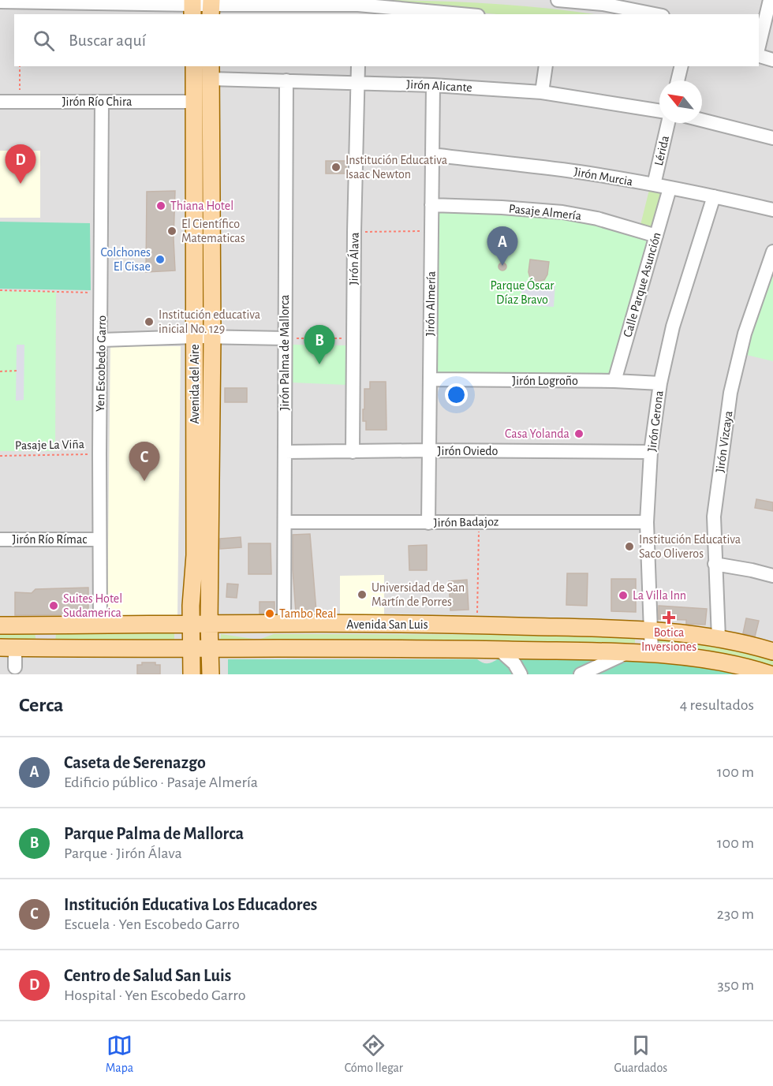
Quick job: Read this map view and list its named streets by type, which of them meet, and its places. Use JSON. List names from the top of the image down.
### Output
{
  "streets": {
    "main road": ["Avenida del Aire", "Avenida San Luis"],
    "street": [
      "Jirón Alicante",
      "Jirón Río Chira",
      "Lérida",
      "Jirón Murcia",
      "Pasaje Almería",
      "Jirón Álava",
      "Calle Parque Asunción",
      "Jirón Almería",
      "Jirón Palma de Mallorca",
      "Yen Escobedo Garro",
      "Jirón Logroño",
      "Jirón Gerona",
      "Jirón Vizcaya",
      "Jirón Oviedo",
      "Jirón Badajoz",
      "Jirón Río Rímac"
    ],
    "path": ["Pasaje La Viña"]
  },
  "crossings": [
    ["Jirón Alicante", "Jirón Álava"],
    ["Jirón Alicante", "Jirón Almería"],
    ["Jirón Alicante", "Jirón Palma de Mallorca"],
    ["Jirón Alicante", "Avenida del Aire"],
    ["Jirón Río Chira", "Yen Escobedo Garro"],
    ["Jirón Río Chira", "Avenida del Aire"],
    ["Lérida", "Jirón Murcia"],
    ["Jirón Murcia", "Calle Parque Asunción"],
    ["Jirón Murcia", "Jirón Almería"],
    ["Jirón Murcia", "Jirón Gerona"],
    ["Pasaje Almería", "Calle Parque Asunción"],
    ["Pasaje Almería", "Jirón Almería"],
    ["Jirón Álava", "Jirón Oviedo"],
    ["Calle Parque Asunción", "Jirón Logroño"],
    ["Jirón Almería", "Jirón Logroño"],
    ["Jirón Almería", "Jirón Oviedo"],
    ["Jirón Almería", "Jirón Badajoz"],
    ["Jirón Palma de Mallorca", "Jirón Oviedo"],
    ["Jirón Palma de Mallorca", "Jirón Badajoz"],
    ["Jirón Palma de Mallorca", "Avenida San Luis"],
    ["Yen Escobedo Garro", "Pasaje La Viña"],
    ["Yen Escobedo Garro", "Jirón Río Rímac"],
    ["Yen Escobedo Garro", "Avenida San Luis"],
    ["Jirón Logroño", "Jirón Gerona"],
    ["Avenida del Aire", "Avenida San Luis"],
    ["Jirón Gerona", "Jirón Oviedo"],
    ["Jirón Gerona", "Jirón Badajoz"],
    ["Jirón Gerona", "Avenida San Luis"],
    ["Jirón Vizcaya", "Avenida San Luis"]
  ],
  "parks": ["Parque Óscar Díaz Bravo"],
  "places": {
    "other": [
      "Institución Educativa Isaac Newton",
      "Thiana Hotel",
      "El Científico Matematicas",
      "Colchones El Cisae",
      "Institución educativa inicial No. 129",
      "Casa Yolanda",
      "Institución Educativa Saco Oliveros",
      "Universidad de San Martín de Porres",
      "La Villa Inn",
      "Suites Hotel Sudamerica",
      "Tambo Real"
    ],
    "health": ["Botica Inversiones"]
  },
  "north": "top left",
  "page": {
    "search": "Buscar aquí",
    "pins": [
      "D",
      "A",
      "B",
      "C"
    ],
    "heading": ["Cerca", "4 resultados"],
    "list": [
      {
        "mark": "A",
        "name": "Caseta de Serenazgo",
        "note": "Edificio público · Pasaje Almería",
        "value": "100 m"
      },
      {
        "mark": "B",
        "name": "Parque Palma de Mallorca",
        "note": "Parque · Jirón Álava",
        "value": "100 m"
      },
      {
        "mark": "C",
        "name": "Institución Educativa Los Educadores",
        "note": "Escuela · Yen Escobedo Garro",
        "value": "230 m"
      },
      {
        "mark": "D",
        "name": "Centro de Salud San Luis",
        "note": "Hospital · Yen Escobedo Garro",
        "value": "350 m"
      }
    ],
    "nav": ["Mapa", "Cómo llegar", "Guardados"]
  }
}
